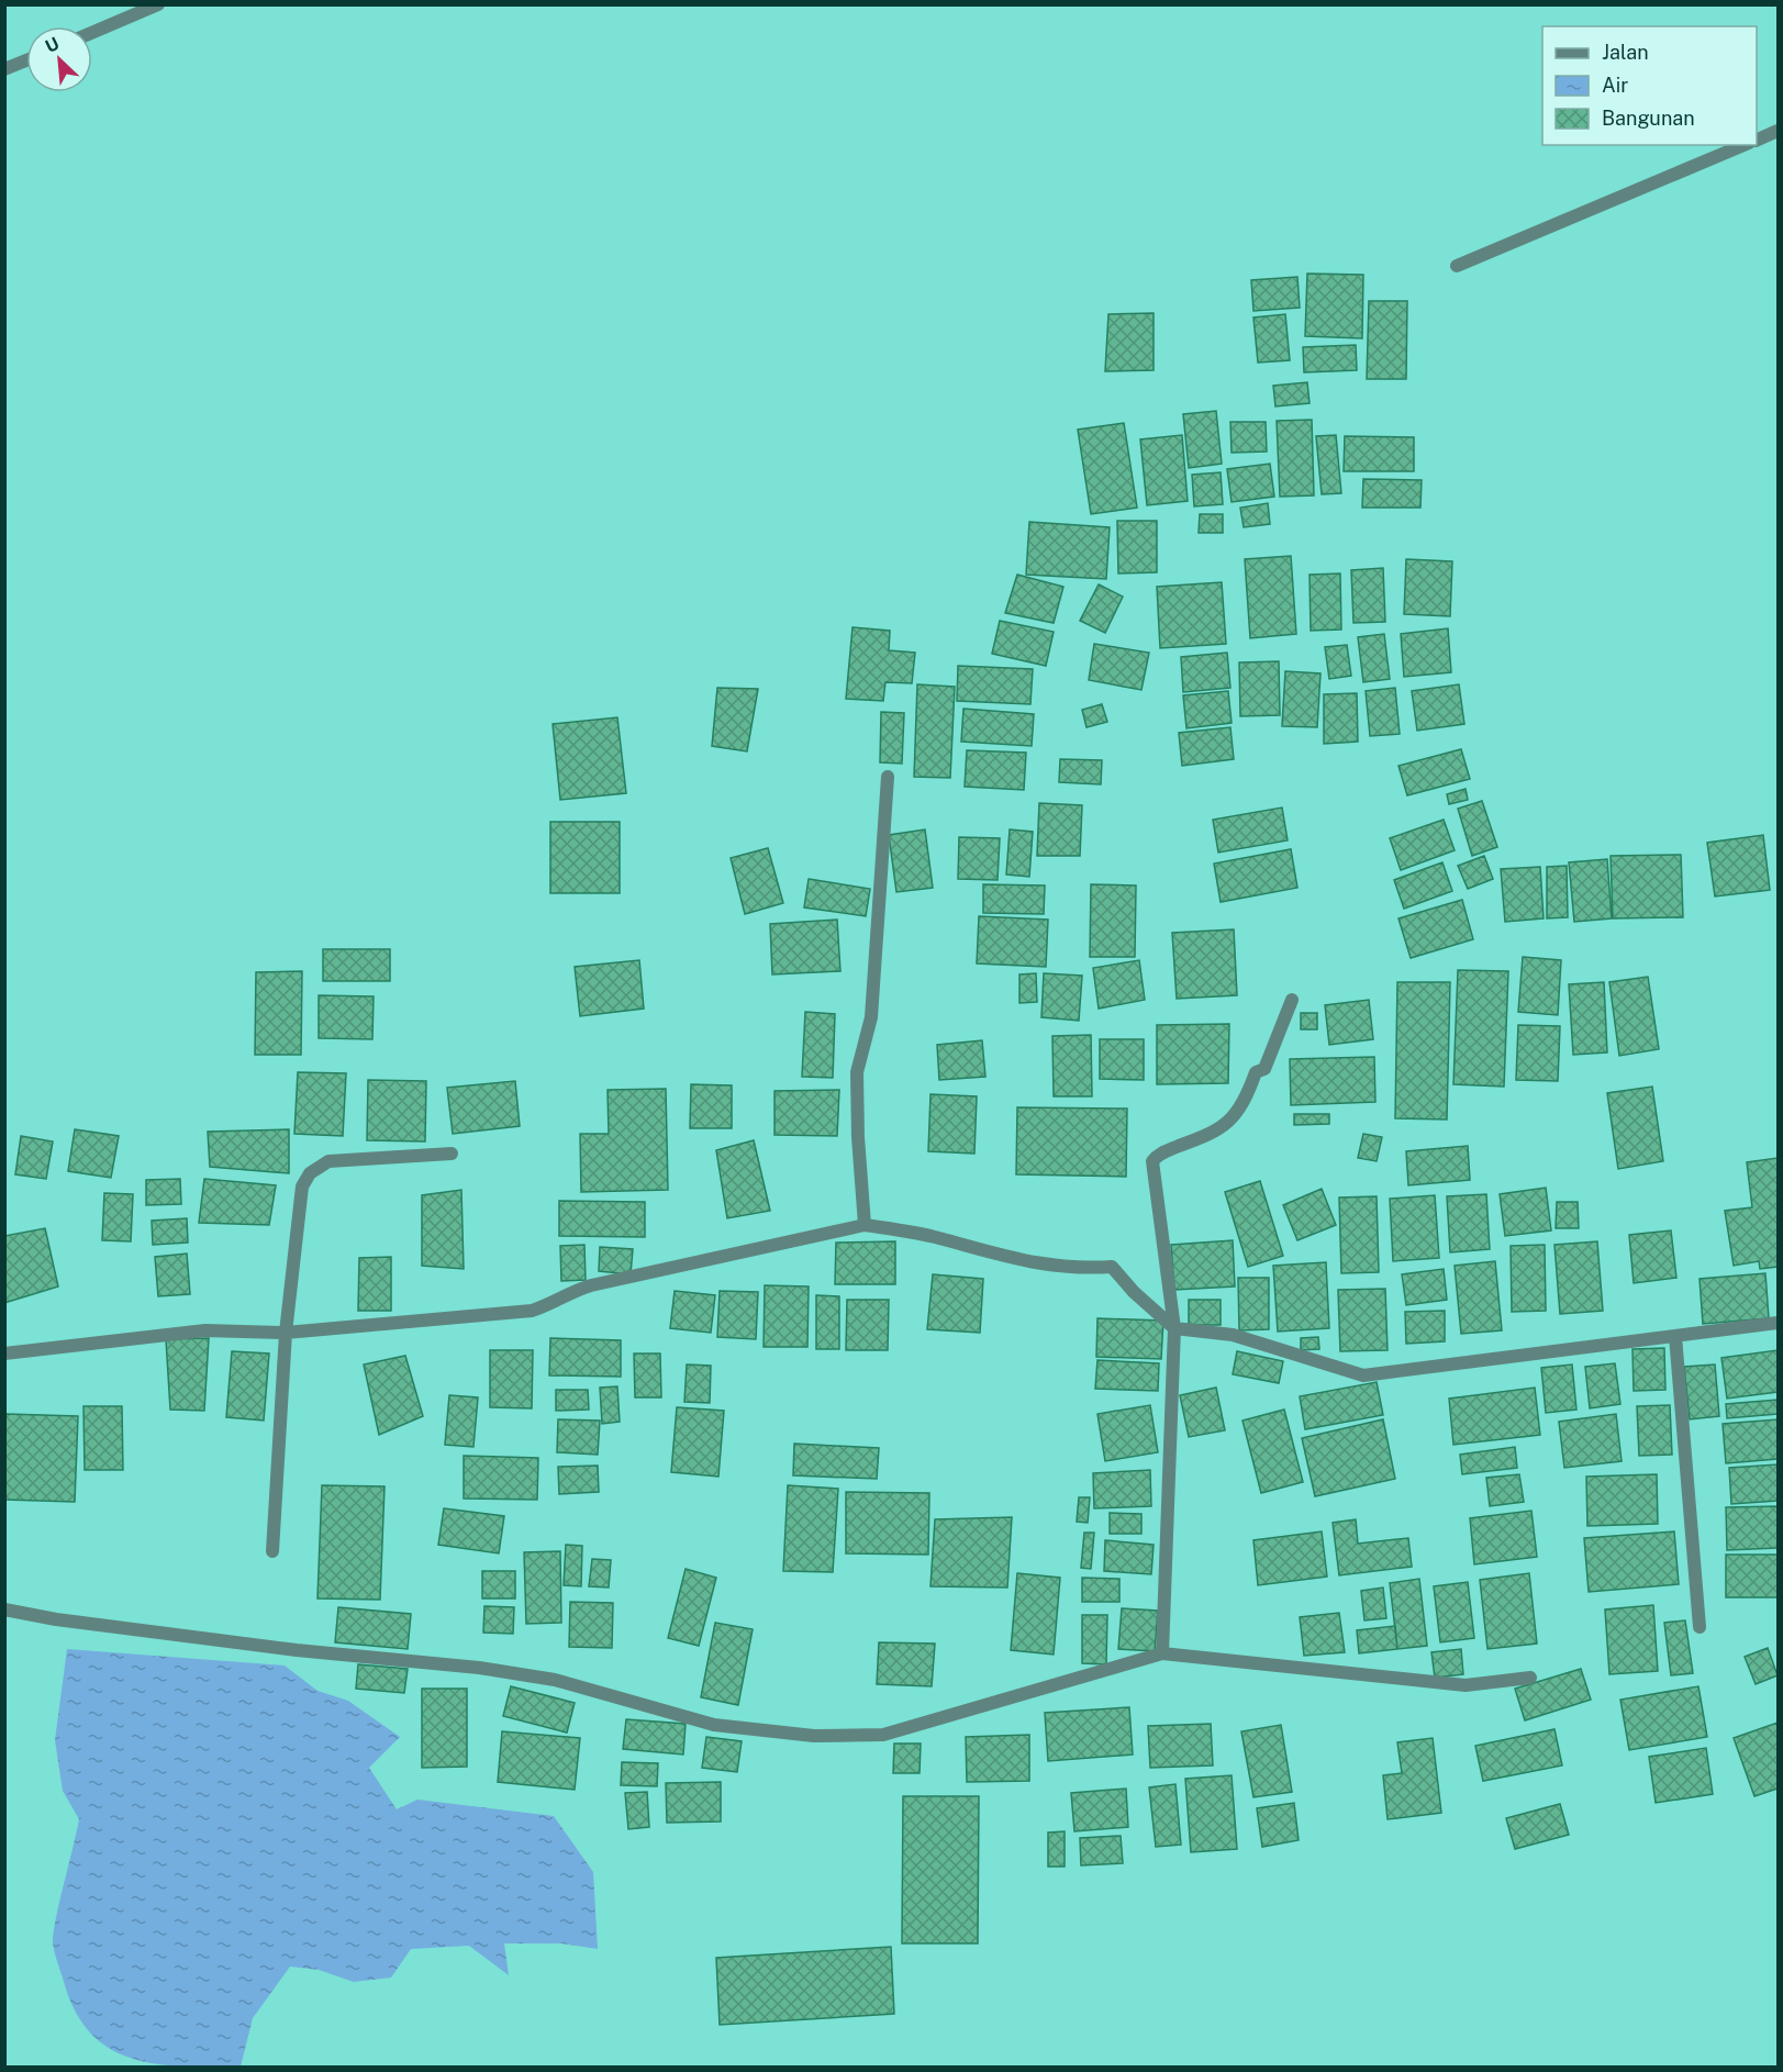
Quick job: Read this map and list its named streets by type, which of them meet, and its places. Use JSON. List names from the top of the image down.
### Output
{
  "legend": ["Jalan", "Air", "Bangunan"],
  "north": "top left"
}
